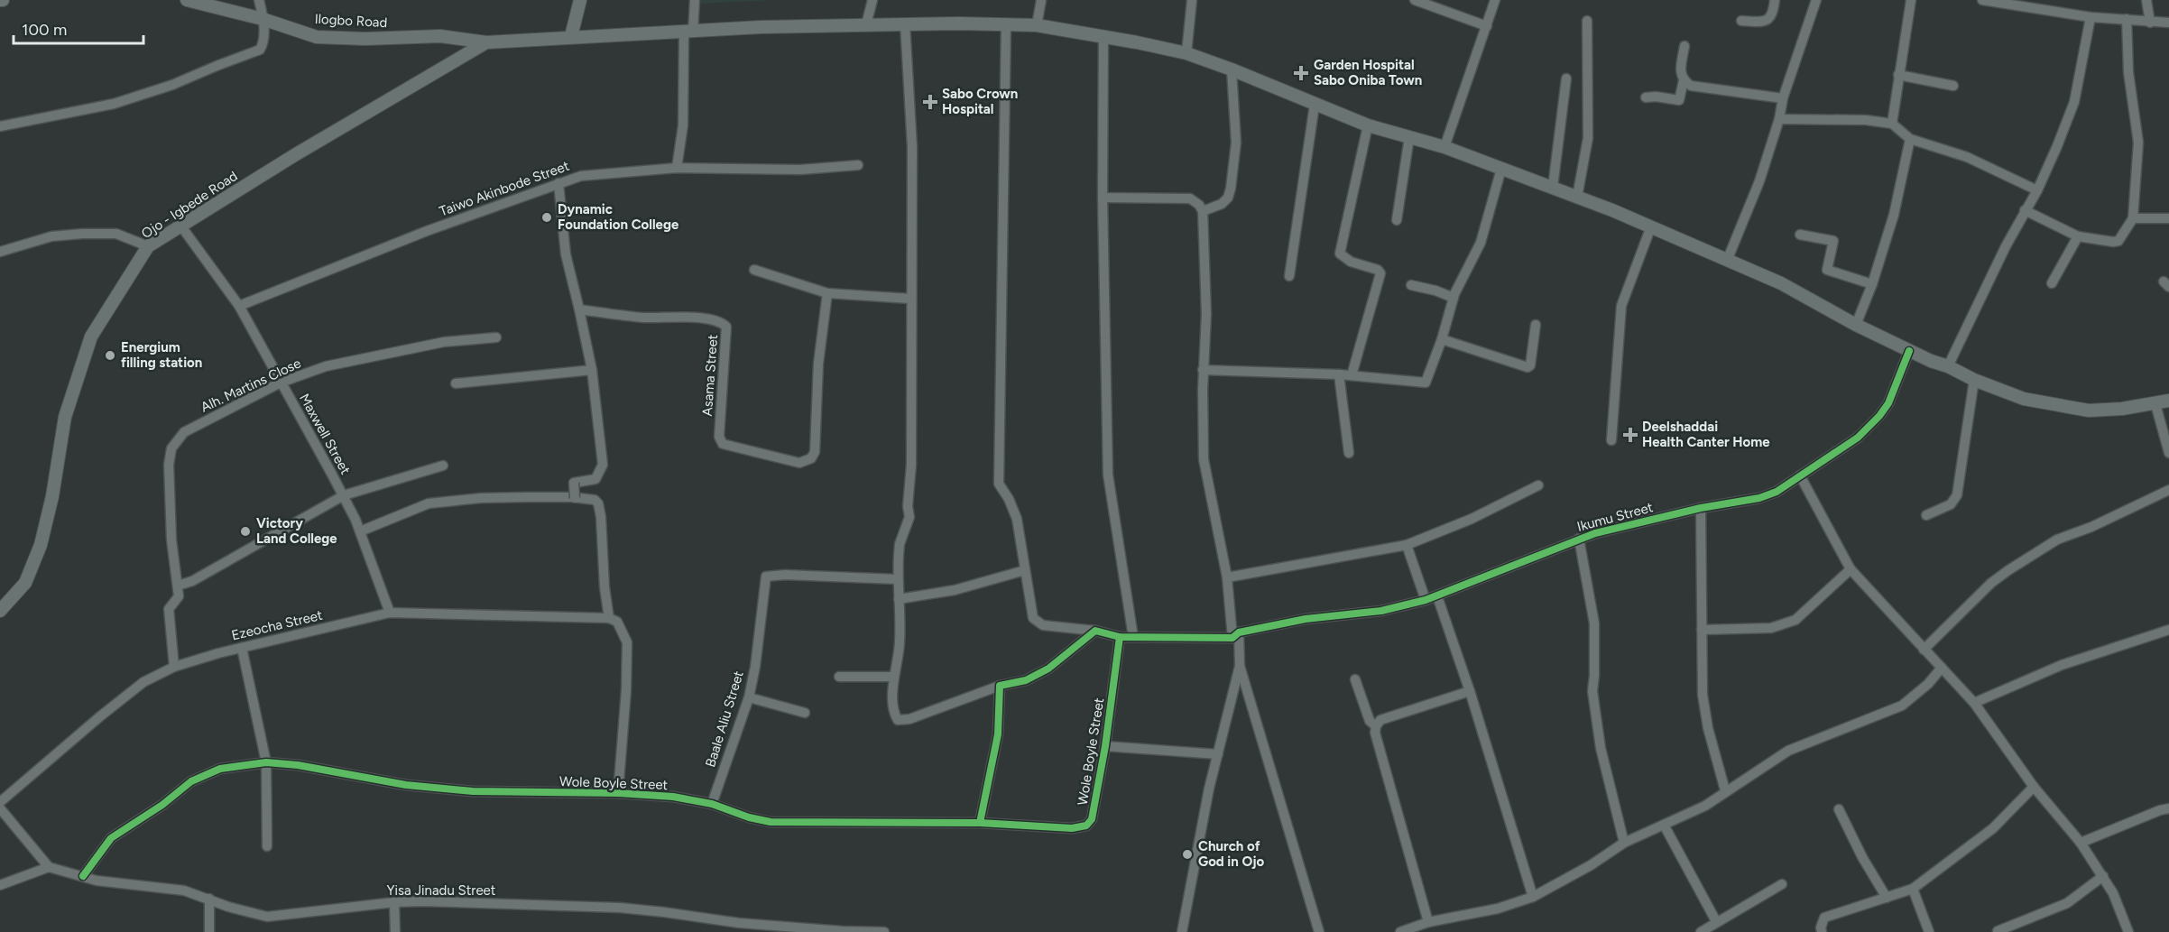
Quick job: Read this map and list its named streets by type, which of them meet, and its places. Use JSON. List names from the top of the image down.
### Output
{
  "streets": {
    "main road": ["Ilogbo Road", "Ojo - Igbede Road"],
    "street": [
      "Taiwo Akinbode Street",
      "Asama Street",
      "Alh. Martins Close",
      "Maxwell Street",
      "Ikumu Street",
      "Ezeocha Street",
      "Baale Aliu Street",
      "Wole Boyle Street",
      "Yisa Jinadu Street"
    ]
  },
  "crossings": [
    ["Ilogbo Road", "Ojo - Igbede Road"],
    ["Taiwo Akinbode Street", "Maxwell Street"],
    ["Ojo - Igbede Road", "Maxwell Street"],
    ["Ojo - Igbede Road", "Ikumu Street"],
    ["Alh. Martins Close", "Maxwell Street"],
    ["Maxwell Street", "Ezeocha Street"],
    ["Ikumu Street", "Wole Boyle Street"],
    ["Baale Aliu Street", "Wole Boyle Street"],
    ["Wole Boyle Street", "Yisa Jinadu Street"]
  ],
  "places": {
    "health": ["Garden Hospital Sabo Oniba Town", "Sabo Crown Hospital", "Deelshaddai Health Canter Home"],
    "other": [
      "Dynamic Foundation College",
      "Energium filling station",
      "Victory Land College",
      "Church of God in Ojo"
    ]
  },
  "scale_bar": "100 m"
}
